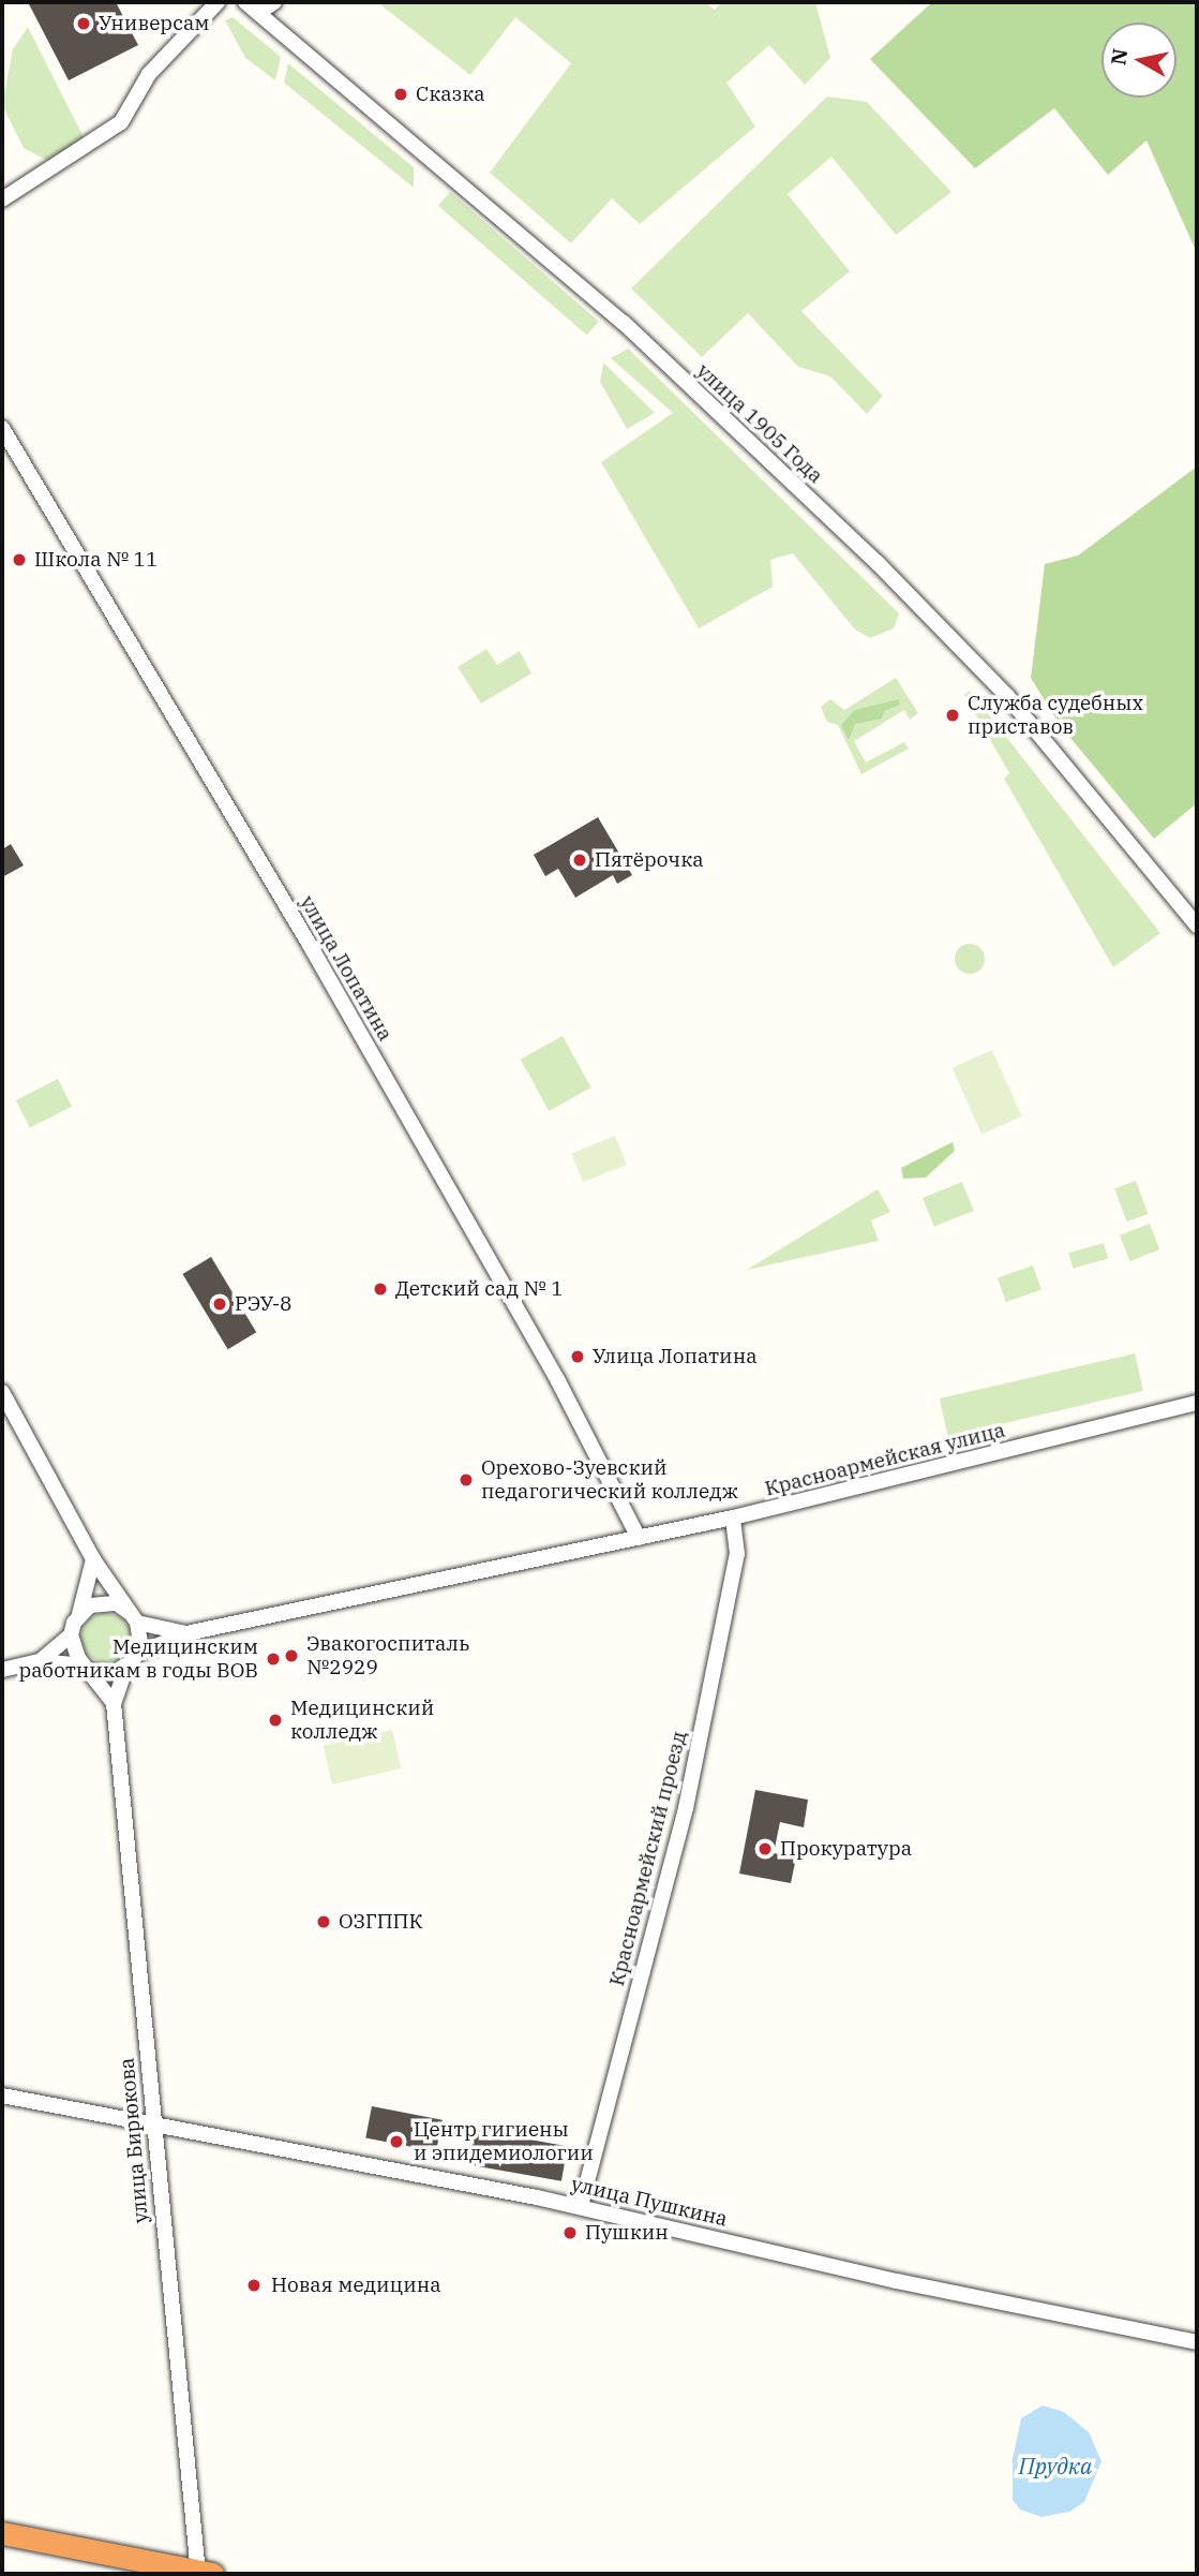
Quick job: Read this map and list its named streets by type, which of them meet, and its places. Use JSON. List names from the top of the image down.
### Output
{
  "streets": {
    "street": [
      "улица 1905 Года",
      "улица Лопатина",
      "Красноармейская улица",
      "Красноармейский проезд",
      "улица Бирюкова",
      "улица Пушкина"
    ]
  },
  "crossings": [
    ["улица Лопатина", "Красноармейская улица"],
    ["Красноармейская улица", "Красноармейский проезд"],
    ["Красноармейский проезд", "улица Пушкина"],
    ["улица Бирюкова", "улица Пушкина"]
  ],
  "water": ["Прудка"],
  "places": [
    "Универсам",
    "Сказка",
    "Школа № 11",
    "Служба судебных приставов",
    "Пятёрочка",
    "Детский сад № 1",
    "РЭУ-8",
    "Улица Лопатина",
    "Орехово-Зуевский педагогический колледж",
    "Эвакогоспиталь №2929",
    "Медицинским работникам в годы ВОВ",
    "Медицинский колледж",
    "Прокуратура",
    "ОЗГППК",
    "Центр гигиены и эпидемиологии",
    "Пушкин",
    "Новая медицина"
  ],
  "north": "left"
}
